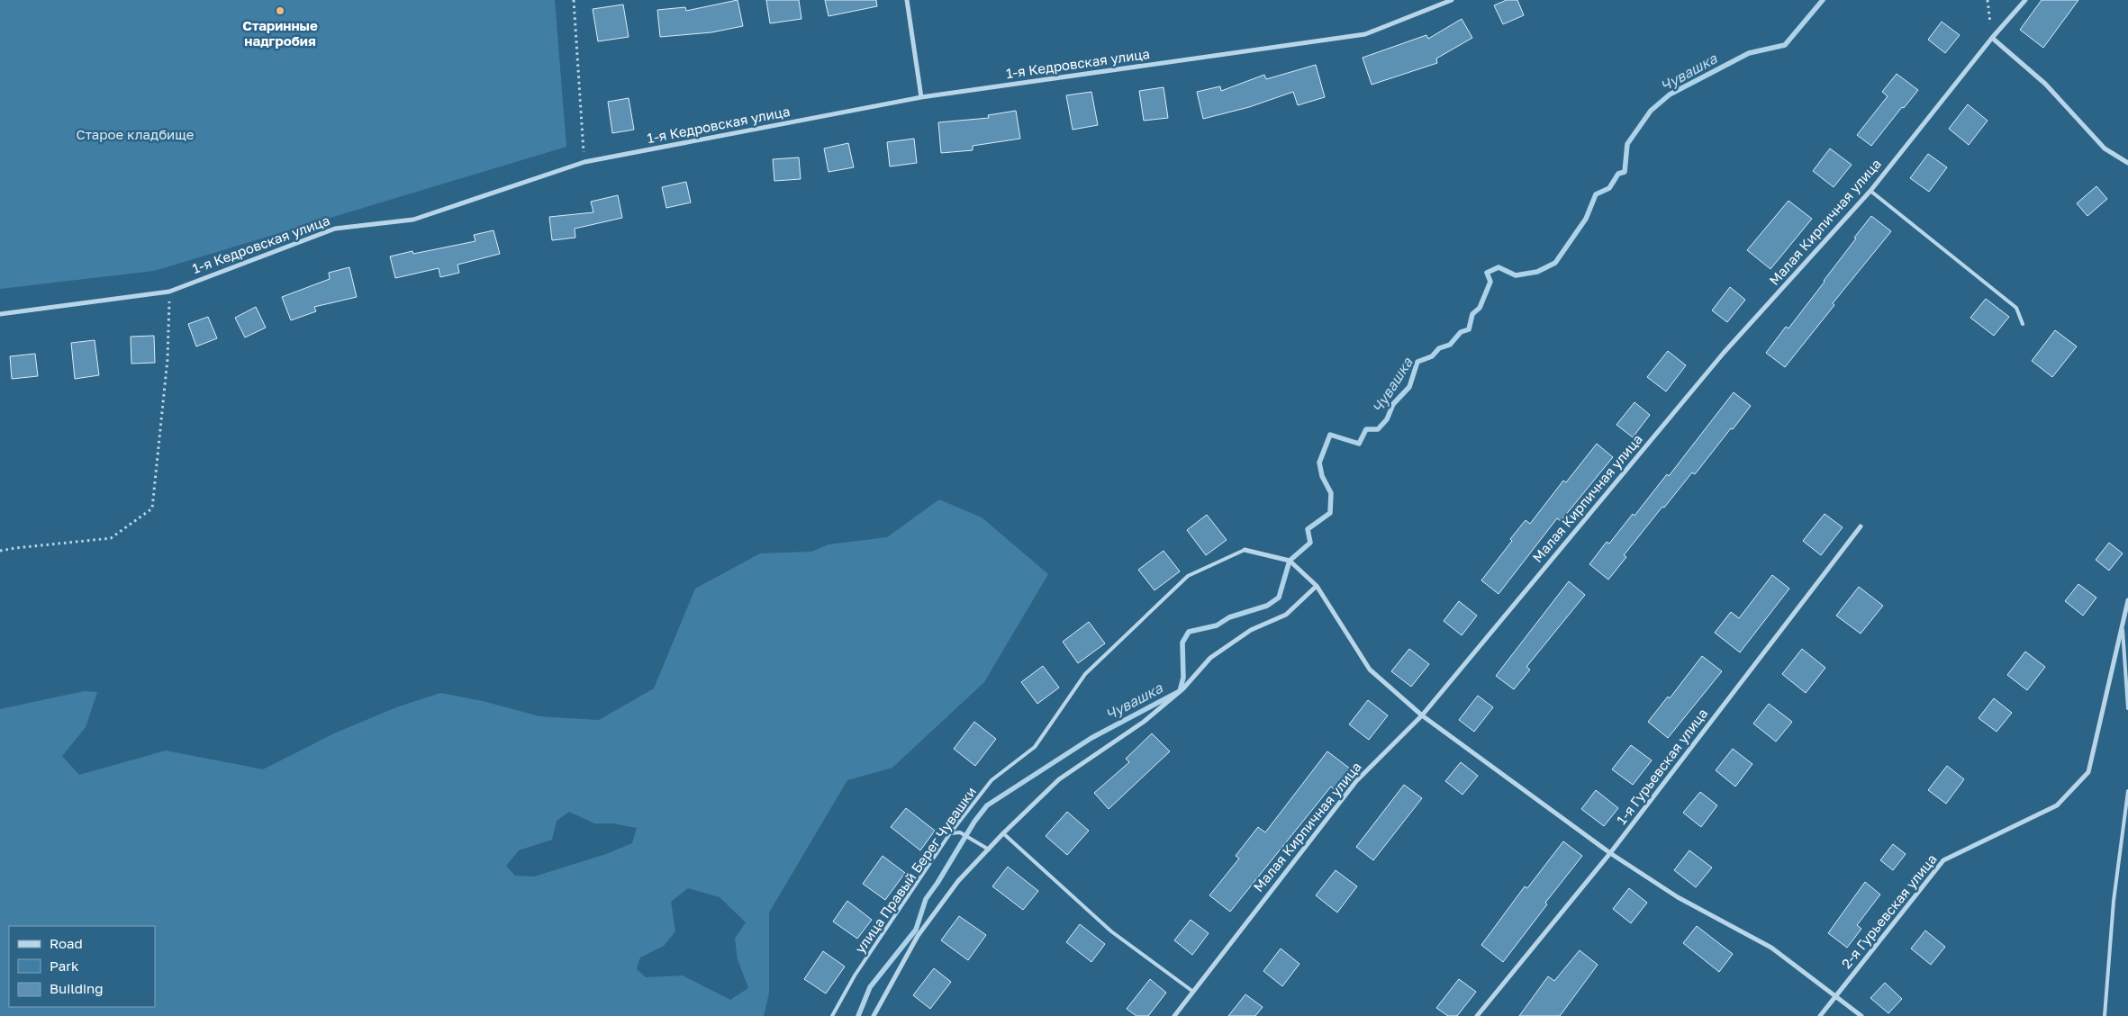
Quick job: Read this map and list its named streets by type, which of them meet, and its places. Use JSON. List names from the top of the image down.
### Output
{
  "streets": {
    "street": [
      "1-я Кедровская улица",
      "Малая Кирпичная улица",
      "1-я Гурьевская улица",
      "2-я Гурьевская улица"
    ],
    "lane": ["улица Правый Берег Чувашки"]
  },
  "water": ["Чувашка"],
  "parks": ["Старое кладбище"],
  "places": ["Старинные надгробия"],
  "legend": ["Road", "Park", "Building"]
}
